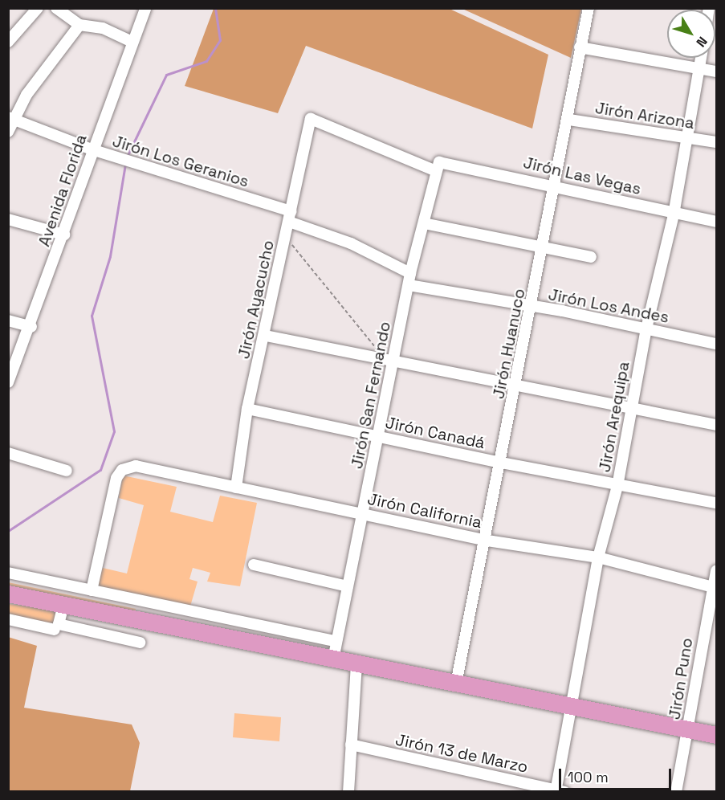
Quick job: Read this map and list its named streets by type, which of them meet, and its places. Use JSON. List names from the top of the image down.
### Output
{
  "streets": {
    "street": [
      "Jirón Arizona",
      "Jirón Los Geranios",
      "Jirón Las Vegas",
      "Avenida Florida",
      "Jirón Ayacucho",
      "Jirón Los Andes",
      "Jirón Huanuco",
      "Jirón San Fernando",
      "Jirón Arequipa",
      "Jirón Canadá",
      "Jirón California",
      "Jirón Puno",
      "Jirón 13 de Marzo"
    ]
  },
  "crossings": [
    ["Jirón Arizona", "Jirón Huanuco"],
    ["Jirón Arizona", "Jirón Arequipa"],
    ["Jirón Los Geranios", "Avenida Florida"],
    ["Jirón Los Geranios", "Jirón Ayacucho"],
    ["Jirón Los Geranios", "Jirón San Fernando"],
    ["Jirón Las Vegas", "Jirón Ayacucho"],
    ["Jirón Las Vegas", "Jirón Huanuco"],
    ["Jirón Las Vegas", "Jirón San Fernando"],
    ["Jirón Las Vegas", "Jirón Arequipa"],
    ["Jirón Ayacucho", "Jirón Canadá"],
    ["Jirón Ayacucho", "Jirón California"],
    ["Jirón Los Andes", "Jirón Huanuco"],
    ["Jirón Los Andes", "Jirón San Fernando"],
    ["Jirón Los Andes", "Jirón Arequipa"],
    ["Jirón Huanuco", "Jirón Canadá"],
    ["Jirón Huanuco", "Jirón California"],
    ["Jirón San Fernando", "Jirón Canadá"],
    ["Jirón San Fernando", "Jirón California"],
    ["Jirón Arequipa", "Jirón Canadá"],
    ["Jirón Arequipa", "Jirón California"],
    ["Jirón Arequipa", "Jirón 13 de Marzo"],
    ["Jirón California", "Jirón Puno"]
  ],
  "scale_bar": "100 m",
  "north": "bottom right"
}
